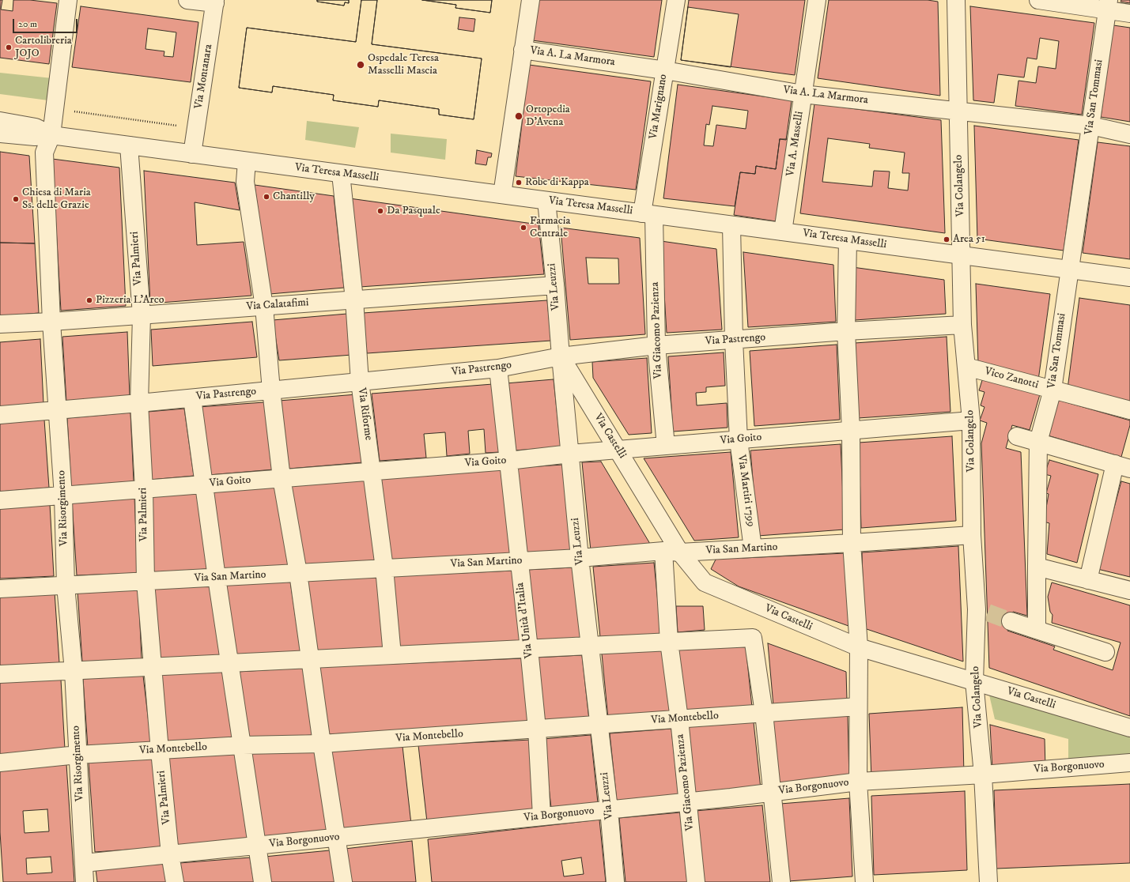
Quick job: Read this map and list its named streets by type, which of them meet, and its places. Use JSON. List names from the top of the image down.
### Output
{
  "streets": {
    "street": [
      "Via A. La Marmora",
      "Via Montanara",
      "Via San Tommasi",
      "Via Marignano",
      "Via A. Masselli",
      "Via Teresa Masselli",
      "Via Colangelo",
      "Via Palmieri",
      "Via Leuzzi",
      "Via Calatafimi",
      "Via Giacomo Pazienza",
      "Via Pastrengo",
      "Vico Zanotti",
      "Via Riforme",
      "Via Castelli",
      "Via Goito",
      "Via Martiri 1799",
      "Via Risorgimento",
      "Via San Martino",
      "Via Unità d'Italia",
      "Via Montebello",
      "Via Borgonuovo"
    ]
  },
  "crossings": [
    ["Via A. La Marmora", "Via San Tommasi"],
    ["Via A. La Marmora", "Via Marignano"],
    ["Via A. La Marmora", "Via A. Masselli"],
    ["Via A. La Marmora", "Via Colangelo"],
    ["Via Montanara", "Via Teresa Masselli"],
    ["Via San Tommasi", "Via Teresa Masselli"],
    ["Via San Tommasi", "Vico Zanotti"],
    ["Via Marignano", "Via Teresa Masselli"],
    ["Via Marignano", "Via Giacomo Pazienza"],
    ["Via A. Masselli", "Via Teresa Masselli"],
    ["Via Teresa Masselli", "Via Colangelo"],
    ["Via Teresa Masselli", "Via Palmieri"],
    ["Via Teresa Masselli", "Via Leuzzi"],
    ["Via Teresa Masselli", "Via Giacomo Pazienza"],
    ["Via Teresa Masselli", "Via Riforme"],
    ["Via Teresa Masselli", "Via Martiri 1799"],
    ["Via Teresa Masselli", "Via Risorgimento"],
    ["Via Colangelo", "Via Pastrengo"],
    ["Via Colangelo", "Vico Zanotti"],
    ["Via Colangelo", "Via Castelli"],
    ["Via Colangelo", "Via Goito"],
    ["Via Colangelo", "Via San Martino"],
    ["Via Colangelo", "Via Borgonuovo"],
    ["Via Palmieri", "Via Calatafimi"],
    ["Via Palmieri", "Via Pastrengo"],
    ["Via Palmieri", "Via Goito"],
    ["Via Palmieri", "Via San Martino"],
    ["Via Palmieri", "Via Montebello"],
    ["Via Palmieri", "Via Borgonuovo"],
    ["Via Leuzzi", "Via Calatafimi"],
    ["Via Leuzzi", "Via Pastrengo"],
    ["Via Leuzzi", "Via Castelli"],
    ["Via Leuzzi", "Via Goito"],
    ["Via Leuzzi", "Via San Martino"],
    ["Via Leuzzi", "Via Montebello"],
    ["Via Leuzzi", "Via Borgonuovo"],
    ["Via Calatafimi", "Via Riforme"],
    ["Via Calatafimi", "Via Risorgimento"],
    ["Via Giacomo Pazienza", "Via Pastrengo"],
    ["Via Giacomo Pazienza", "Via Goito"],
    ["Via Giacomo Pazienza", "Via San Martino"],
    ["Via Giacomo Pazienza", "Via Montebello"],
    ["Via Giacomo Pazienza", "Via Borgonuovo"],
    ["Via Pastrengo", "Via Riforme"],
    ["Via Pastrengo", "Via Castelli"],
    ["Via Pastrengo", "Via Martiri 1799"],
    ["Via Pastrengo", "Via Risorgimento"],
    ["Via Pastrengo", "Via Unità d'Italia"],
    ["Via Riforme", "Via Goito"],
    ["Via Riforme", "Via San Martino"],
    ["Via Castelli", "Via Goito"],
    ["Via Castelli", "Via San Martino"],
    ["Via Goito", "Via Martiri 1799"],
    ["Via Goito", "Via Risorgimento"],
    ["Via Goito", "Via Unità d'Italia"],
    ["Via Martiri 1799", "Via San Martino"],
    ["Via Risorgimento", "Via San Martino"],
    ["Via Risorgimento", "Via Montebello"],
    ["Via Risorgimento", "Via Borgonuovo"],
    ["Via San Martino", "Via Unità d'Italia"],
    ["Via Unità d'Italia", "Via Montebello"],
    ["Via Unità d'Italia", "Via Borgonuovo"]
  ],
  "places": [
    "Cartolibreria JOJO",
    "Ospedale Teresa Masselli Mascia",
    "Ortopedia D'Avena",
    "Robe di Kappa",
    "Chantilly",
    "Chiesa di Maria Ss. delle Grazie",
    "Da Pasquale",
    "Farmacia Centrale",
    "Area 51",
    "Pizzeria L'Arco"
  ],
  "scale_bar": "20 m"
}
